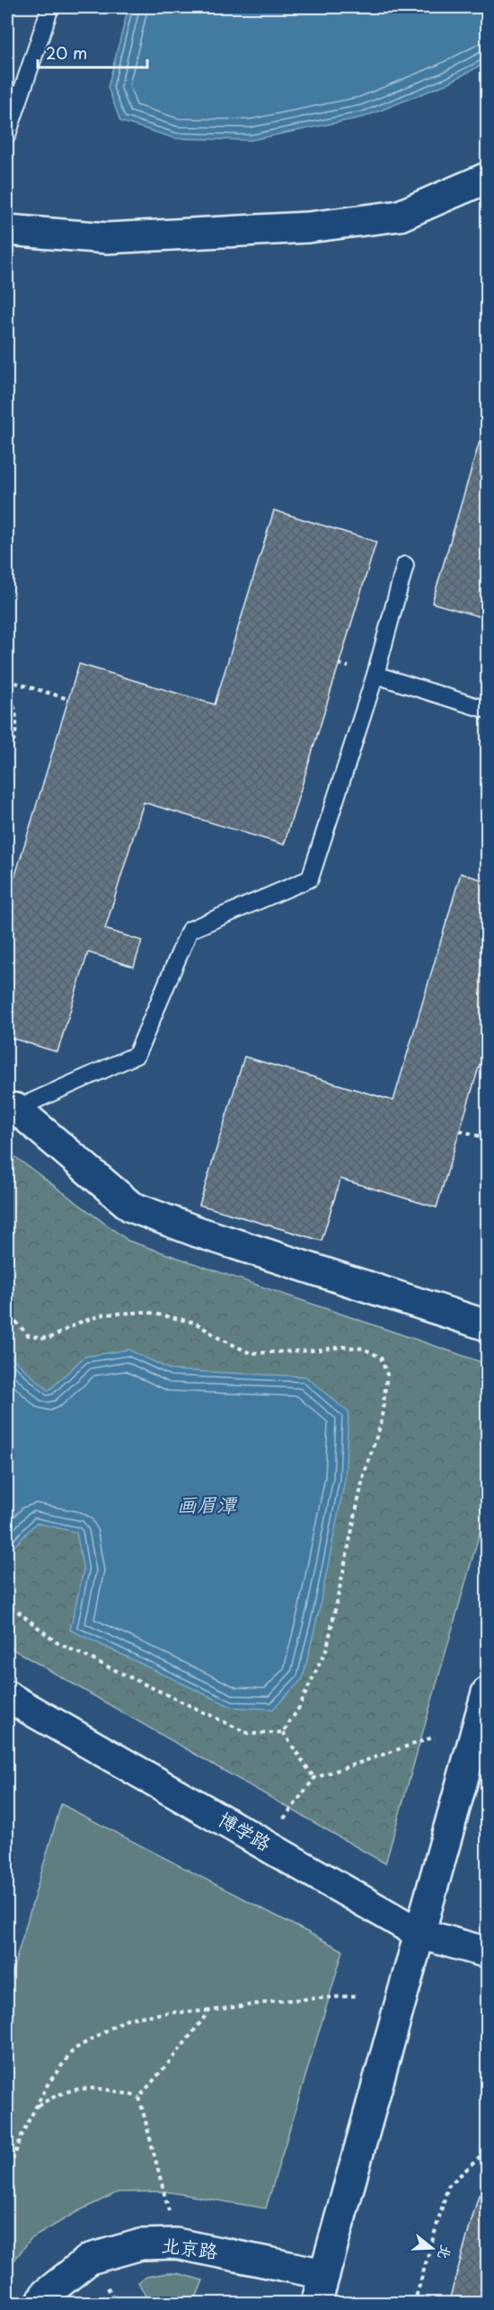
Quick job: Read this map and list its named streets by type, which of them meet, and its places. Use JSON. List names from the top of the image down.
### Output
{
  "streets": {
    "street": ["博学路", "北京路"]
  },
  "water": ["画眉潭"],
  "scale_bar": "20 m",
  "north": "right"
}
